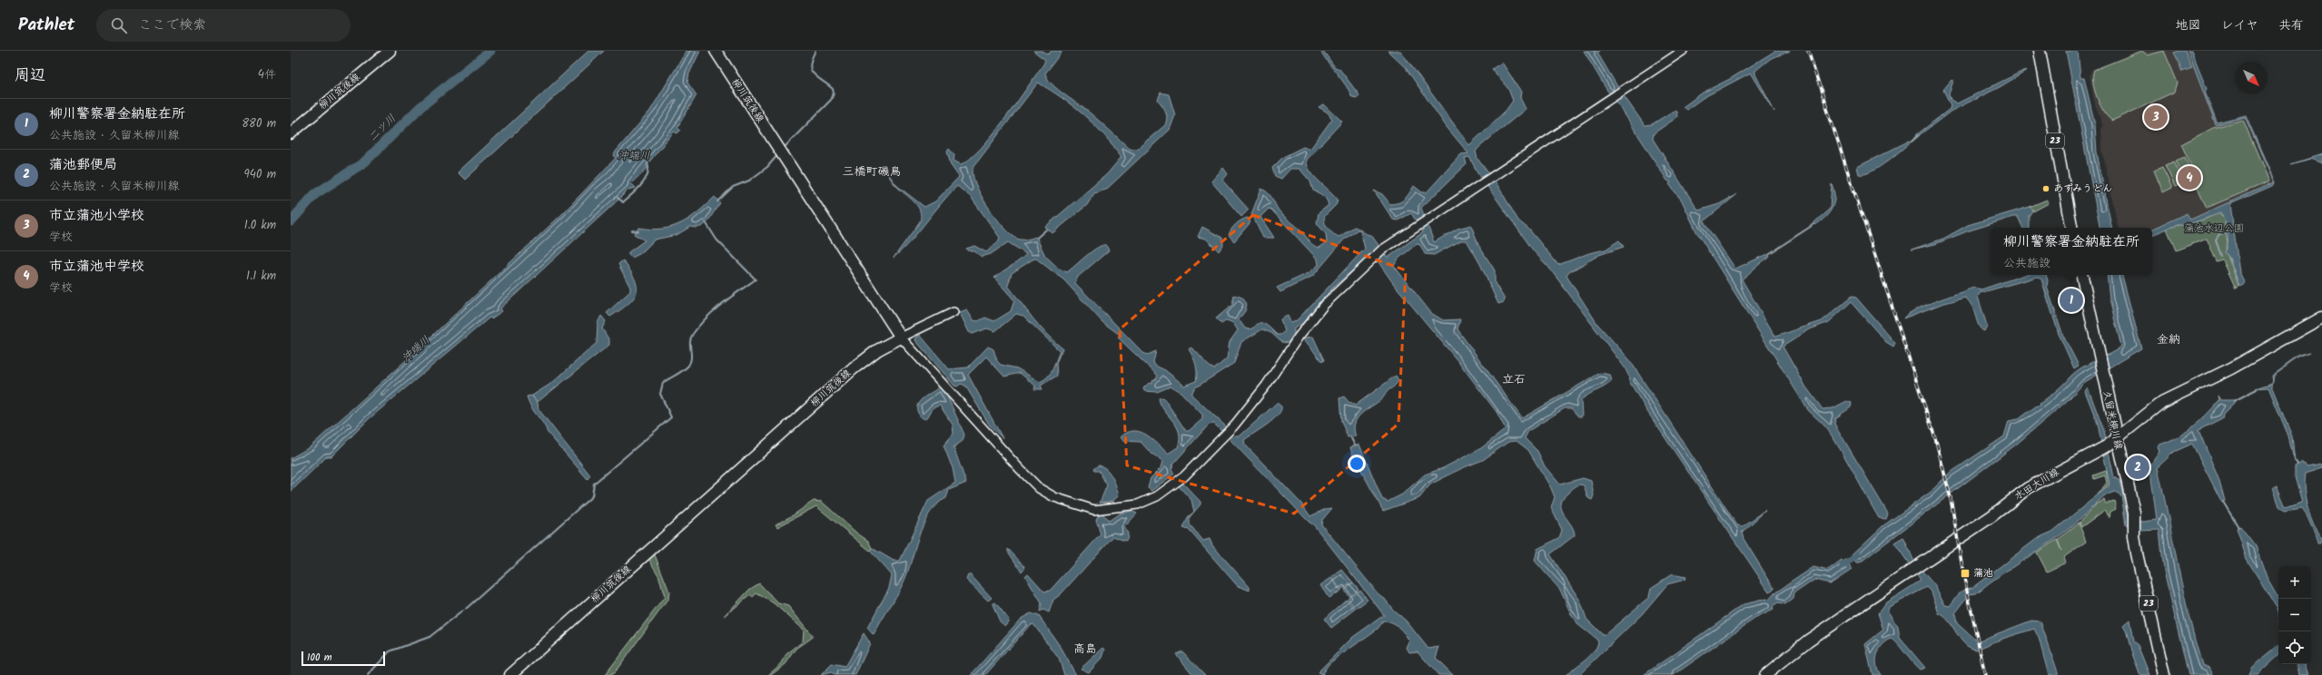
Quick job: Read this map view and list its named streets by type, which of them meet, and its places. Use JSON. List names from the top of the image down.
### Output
{
  "streets": {
    "main road": [
      "柳川筑後線",
      "23",
      "久留米柳川線",
      "水田大川線"
    ]
  },
  "crossings": [
    ["久留米柳川線", "水田大川線"]
  ],
  "districts": [
    "三橋町磯鳥",
    "金納",
    "立石",
    "高島"
  ],
  "water": ["二ツ川", "沖端川"],
  "parks": ["蒲池水辺公園"],
  "places": {
    "other": ["あずみうどん"],
    "transit": ["蒲池"]
  },
  "scale_bar": "100 m",
  "north": "bottom right",
  "page": {
    "header": "Pathlet",
    "search": "ここで検索",
    "nav": ["地図", "レイヤ", "共有"],
    "heading": ["周辺", "4件"],
    "list": [
      {
        "mark": "1",
        "name": "柳川警察署金納駐在所",
        "note": "公共施設 · 久留米柳川線",
        "value": "880 m"
      },
      {
        "mark": "2",
        "name": "蒲池郵便局",
        "note": "公共施設 · 久留米柳川線",
        "value": "940 m"
      },
      {
        "mark": "3",
        "name": "市立蒲池小学校",
        "note": "学校",
        "value": "1.0 km"
      },
      {
        "mark": "4",
        "name": "市立蒲池中学校",
        "note": "学校",
        "value": "1.1 km"
      }
    ],
    "pins": [
      "3",
      "4",
      "1",
      "2"
    ],
    "popup": ["柳川警察署金納駐在所", "公共施設"],
    "map_buttons": ["+", "−"],
    "scale": "100 m"
  }
}
